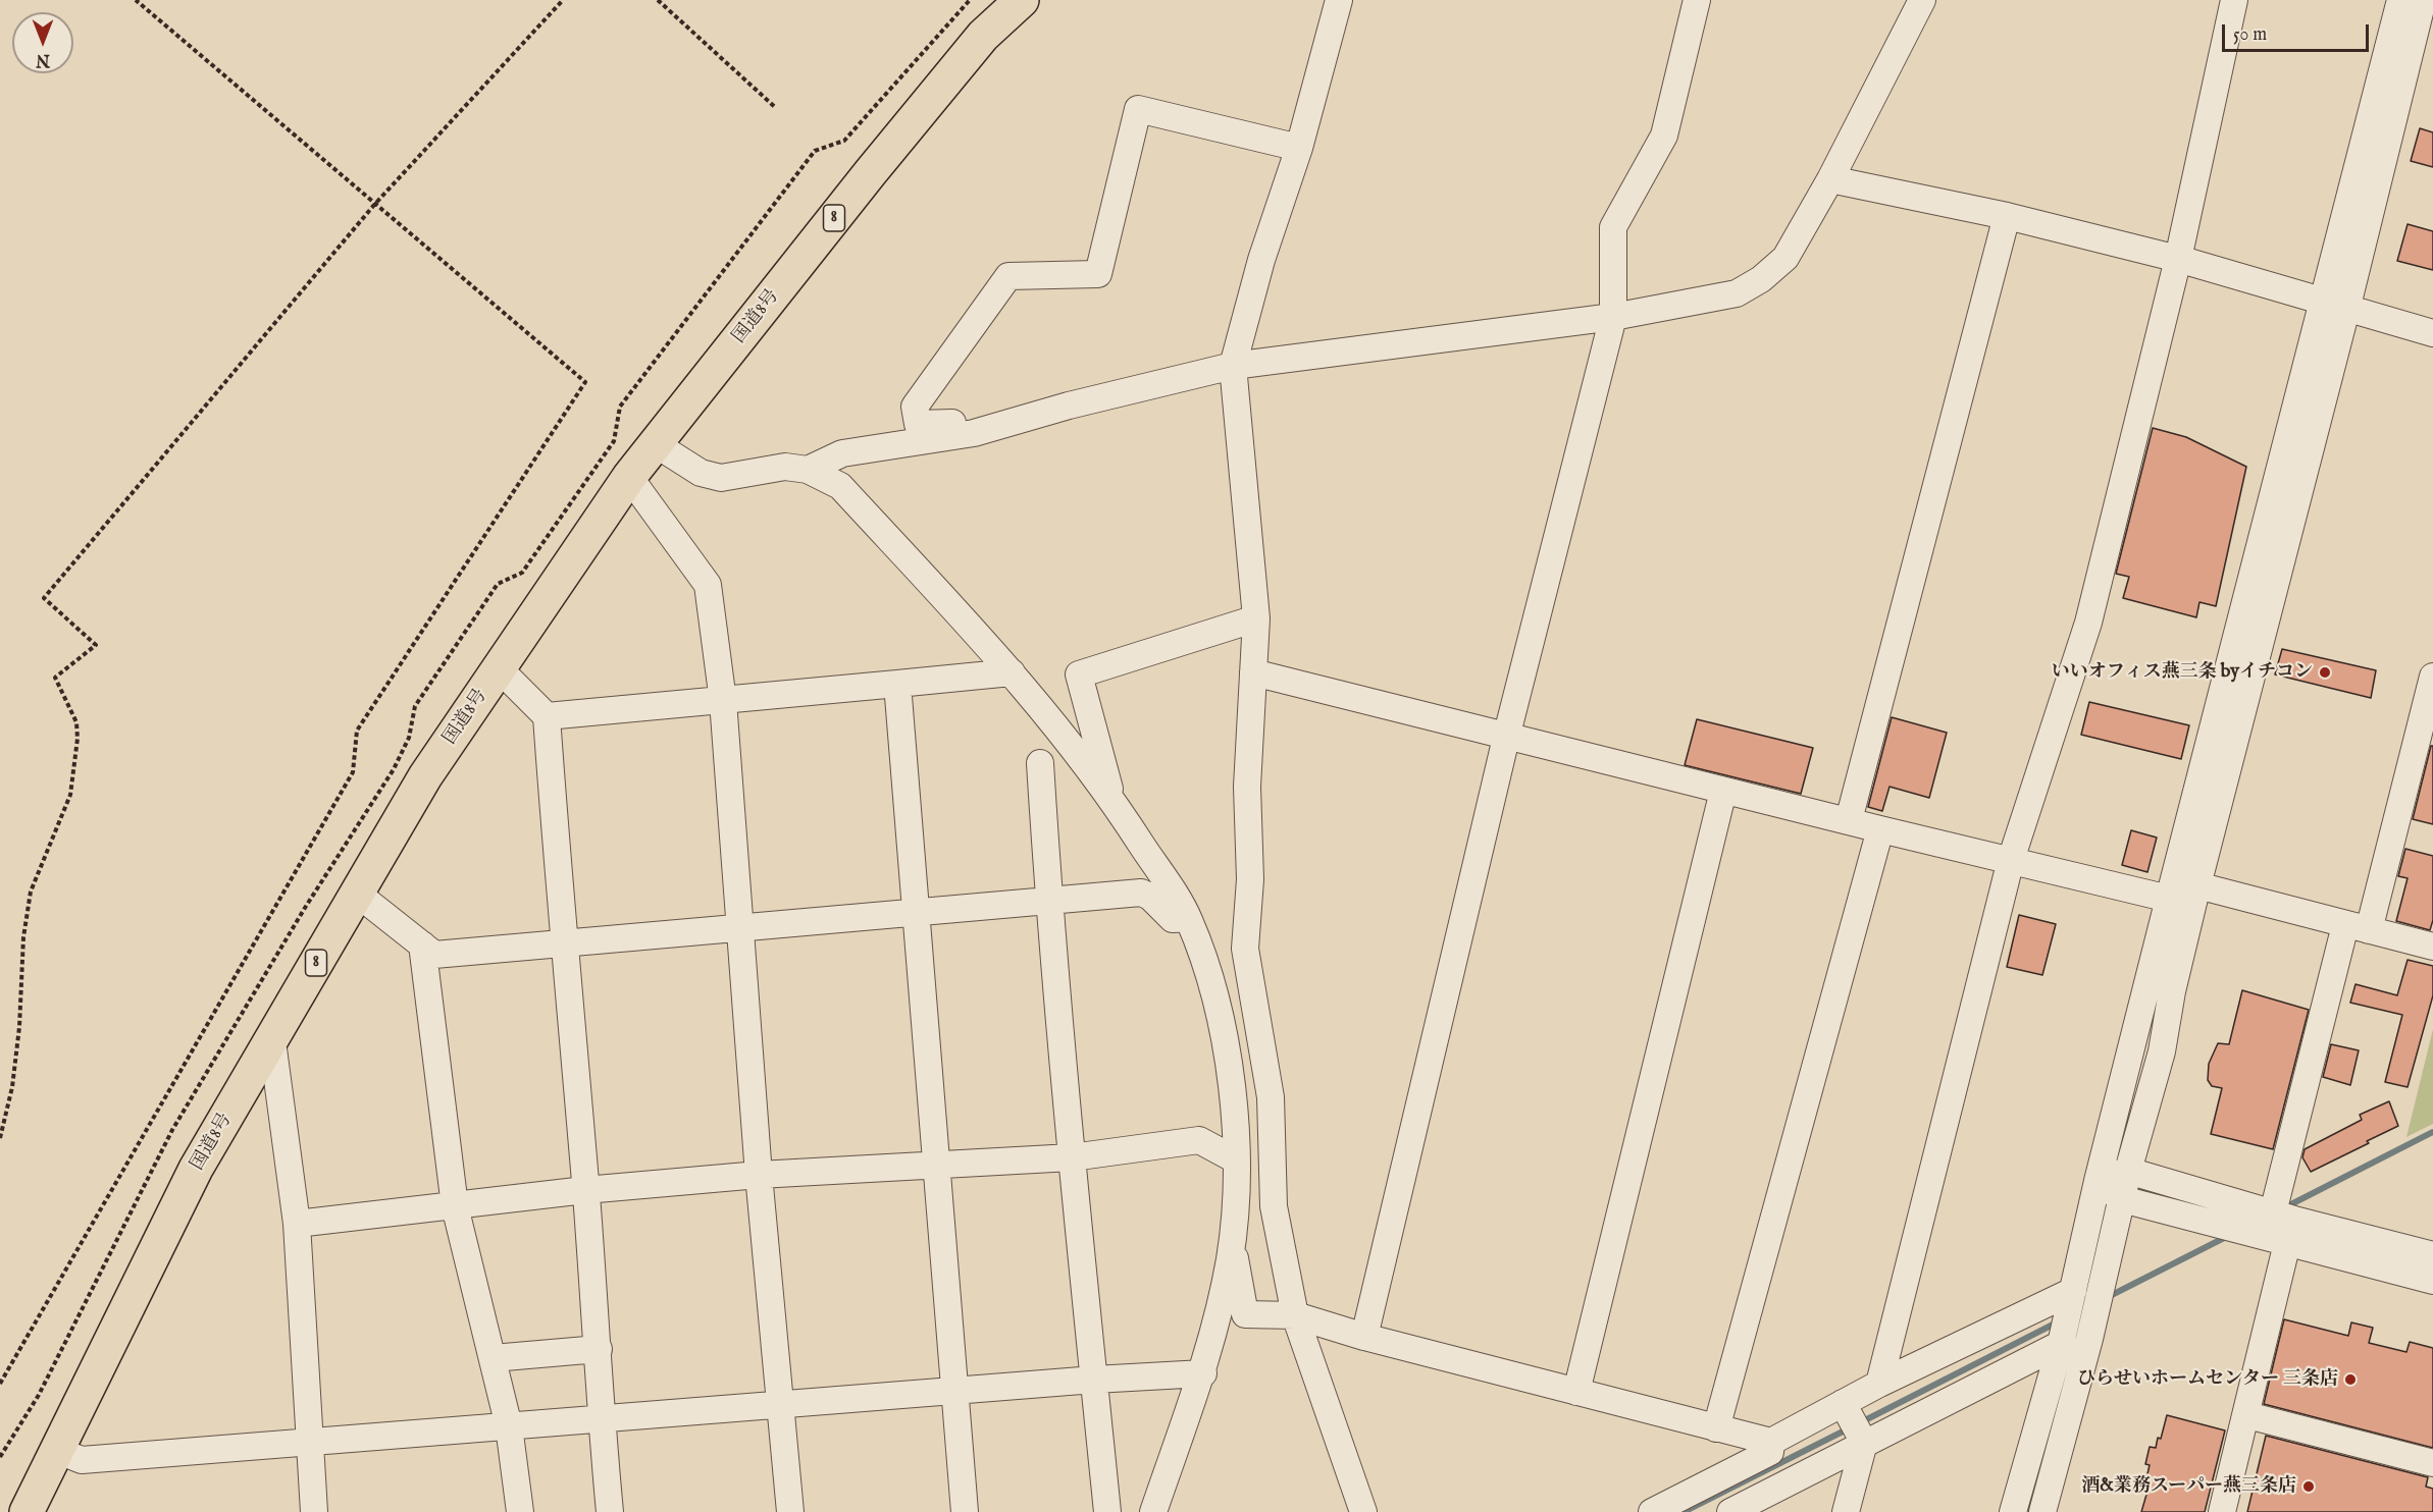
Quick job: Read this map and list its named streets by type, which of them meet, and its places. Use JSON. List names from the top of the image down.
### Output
{
  "streets": {
    "highway": ["8", "国道8号"]
  },
  "places": ["いいオフィス燕三条 byイチコン", "ひらせいホームセンター 三条店", "酒&業務スーパー燕三条店"],
  "scale_bar": "50 m",
  "north": "bottom"
}
